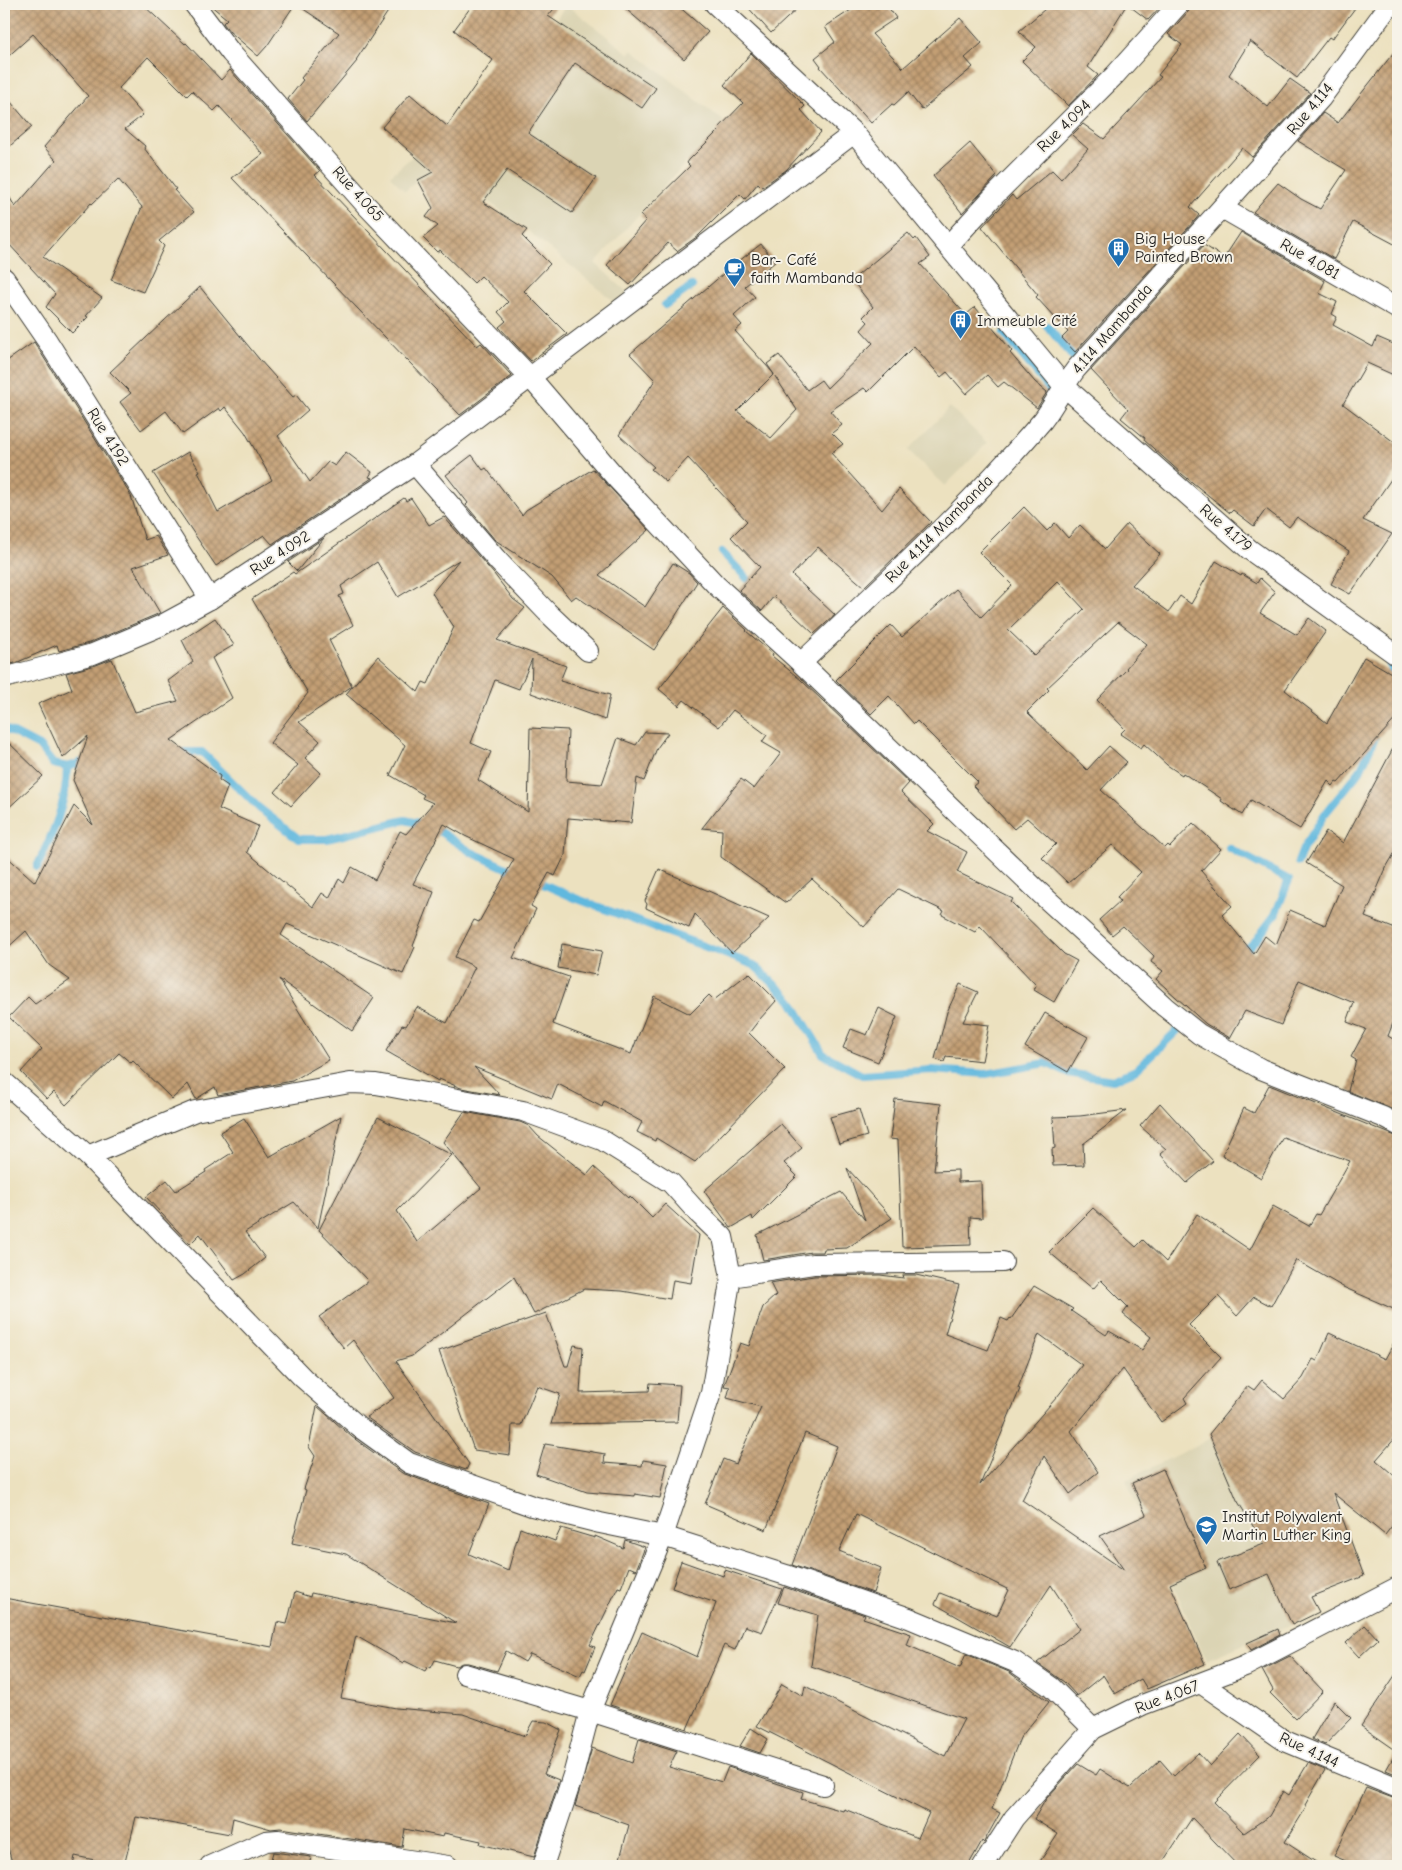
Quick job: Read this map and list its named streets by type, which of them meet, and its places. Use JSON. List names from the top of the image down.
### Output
{
  "streets": {
    "street": [
      "Rue 4.114",
      "Rue 4.094",
      "Rue 4.065",
      "Rue 4.081",
      "4.114 Mambanda",
      "Rue 4.192",
      "Rue 4.179",
      "Rue 4.114 Mambanda",
      "Rue 4.092",
      "Rue 4.067",
      "Rue 4.144"
    ]
  },
  "crossings": [
    ["Rue 4.114", "Rue 4.081"],
    ["Rue 4.114", "4.114 Mambanda"],
    ["Rue 4.094", "Rue 4.179"],
    ["Rue 4.065", "Rue 4.114 Mambanda"],
    ["Rue 4.065", "Rue 4.092"],
    ["Rue 4.081", "4.114 Mambanda"],
    ["4.114 Mambanda", "Rue 4.179"],
    ["4.114 Mambanda", "Rue 4.114 Mambanda"],
    ["Rue 4.192", "Rue 4.092"],
    ["Rue 4.179", "Rue 4.114 Mambanda"],
    ["Rue 4.179", "Rue 4.092"],
    ["Rue 4.067", "Rue 4.144"]
  ],
  "places": {
    "building": ["Big House Painted Brown", "Immeuble Cité"],
    "cafe": ["Bar- Café faith Mambanda"],
    "school or university": ["Institut Polyvalent Martin Luther King"]
  }
}
